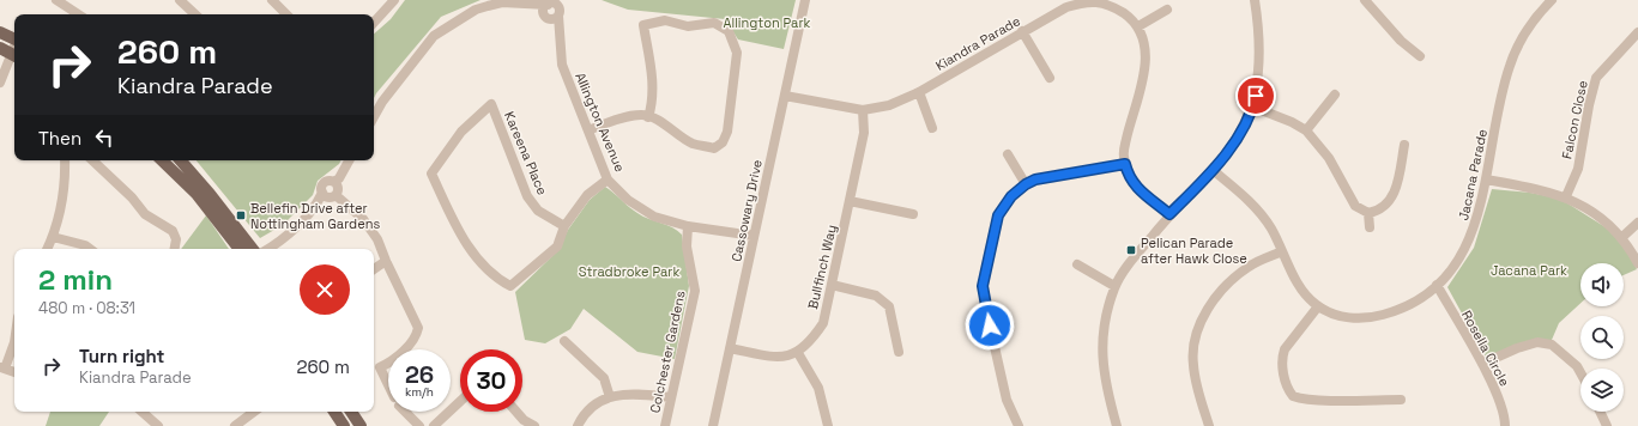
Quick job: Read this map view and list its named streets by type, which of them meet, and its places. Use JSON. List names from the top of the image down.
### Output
{
  "streets": {
    "street": [
      "Kiandra Parade",
      "Falcon Close",
      "Allington Avenue",
      "Kareena Place",
      "Jacana Parade",
      "Cassowary Drive",
      "Bullfinch Way",
      "Rosella Circle",
      "Colchester Gardens"
    ]
  },
  "crossings": [
    ["Kiandra Parade", "Cassowary Drive"],
    ["Kiandra Parade", "Bullfinch Way"],
    ["Allington Avenue", "Cassowary Drive"],
    ["Allington Avenue", "Colchester Gardens"],
    ["Jacana Parade", "Rosella Circle"]
  ],
  "parks": ["Allington Park", "Jacana Park", "Stradbroke Park"],
  "places": {
    "transit": ["Bellefin Drive after Nottingham Gardens", "Pelican Parade after Hawk Close"]
  },
  "page": {
    "turn": ["260 m", "Kiandra Parade"],
    "then": "Then",
    "heading": ["2 min", "480 m · 08:31"],
    "list": [
      {
        "name": "Turn right",
        "note": "Kiandra Parade",
        "value": "260 m"
      }
    ],
    "speed": "26 km/h",
    "limit": "30"
  }
}
